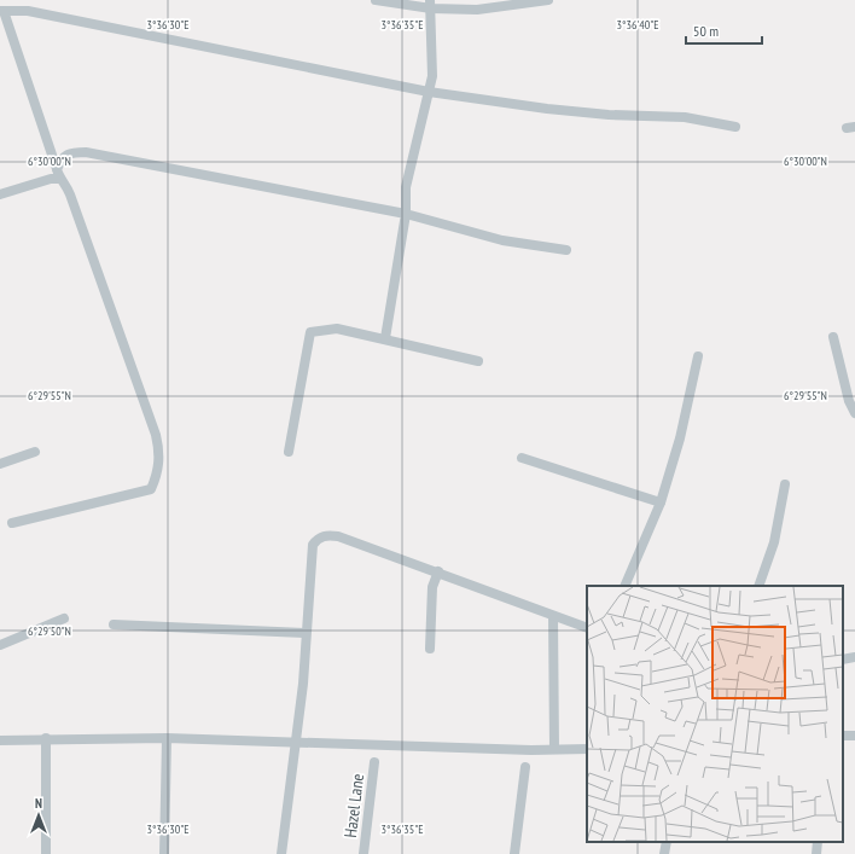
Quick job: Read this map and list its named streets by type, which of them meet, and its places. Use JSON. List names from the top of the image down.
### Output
{
  "streets": {
    "street": ["Hazel Lane"]
  },
  "scale_bar": "50 m",
  "north": "top",
  "coordinates": [
    "3°36'30\"E",
    "3°36'35\"E",
    "3°36'40\"E",
    "6°30'00\"N",
    "6°29'55\"N",
    "6°29'50\"N"
  ]
}
